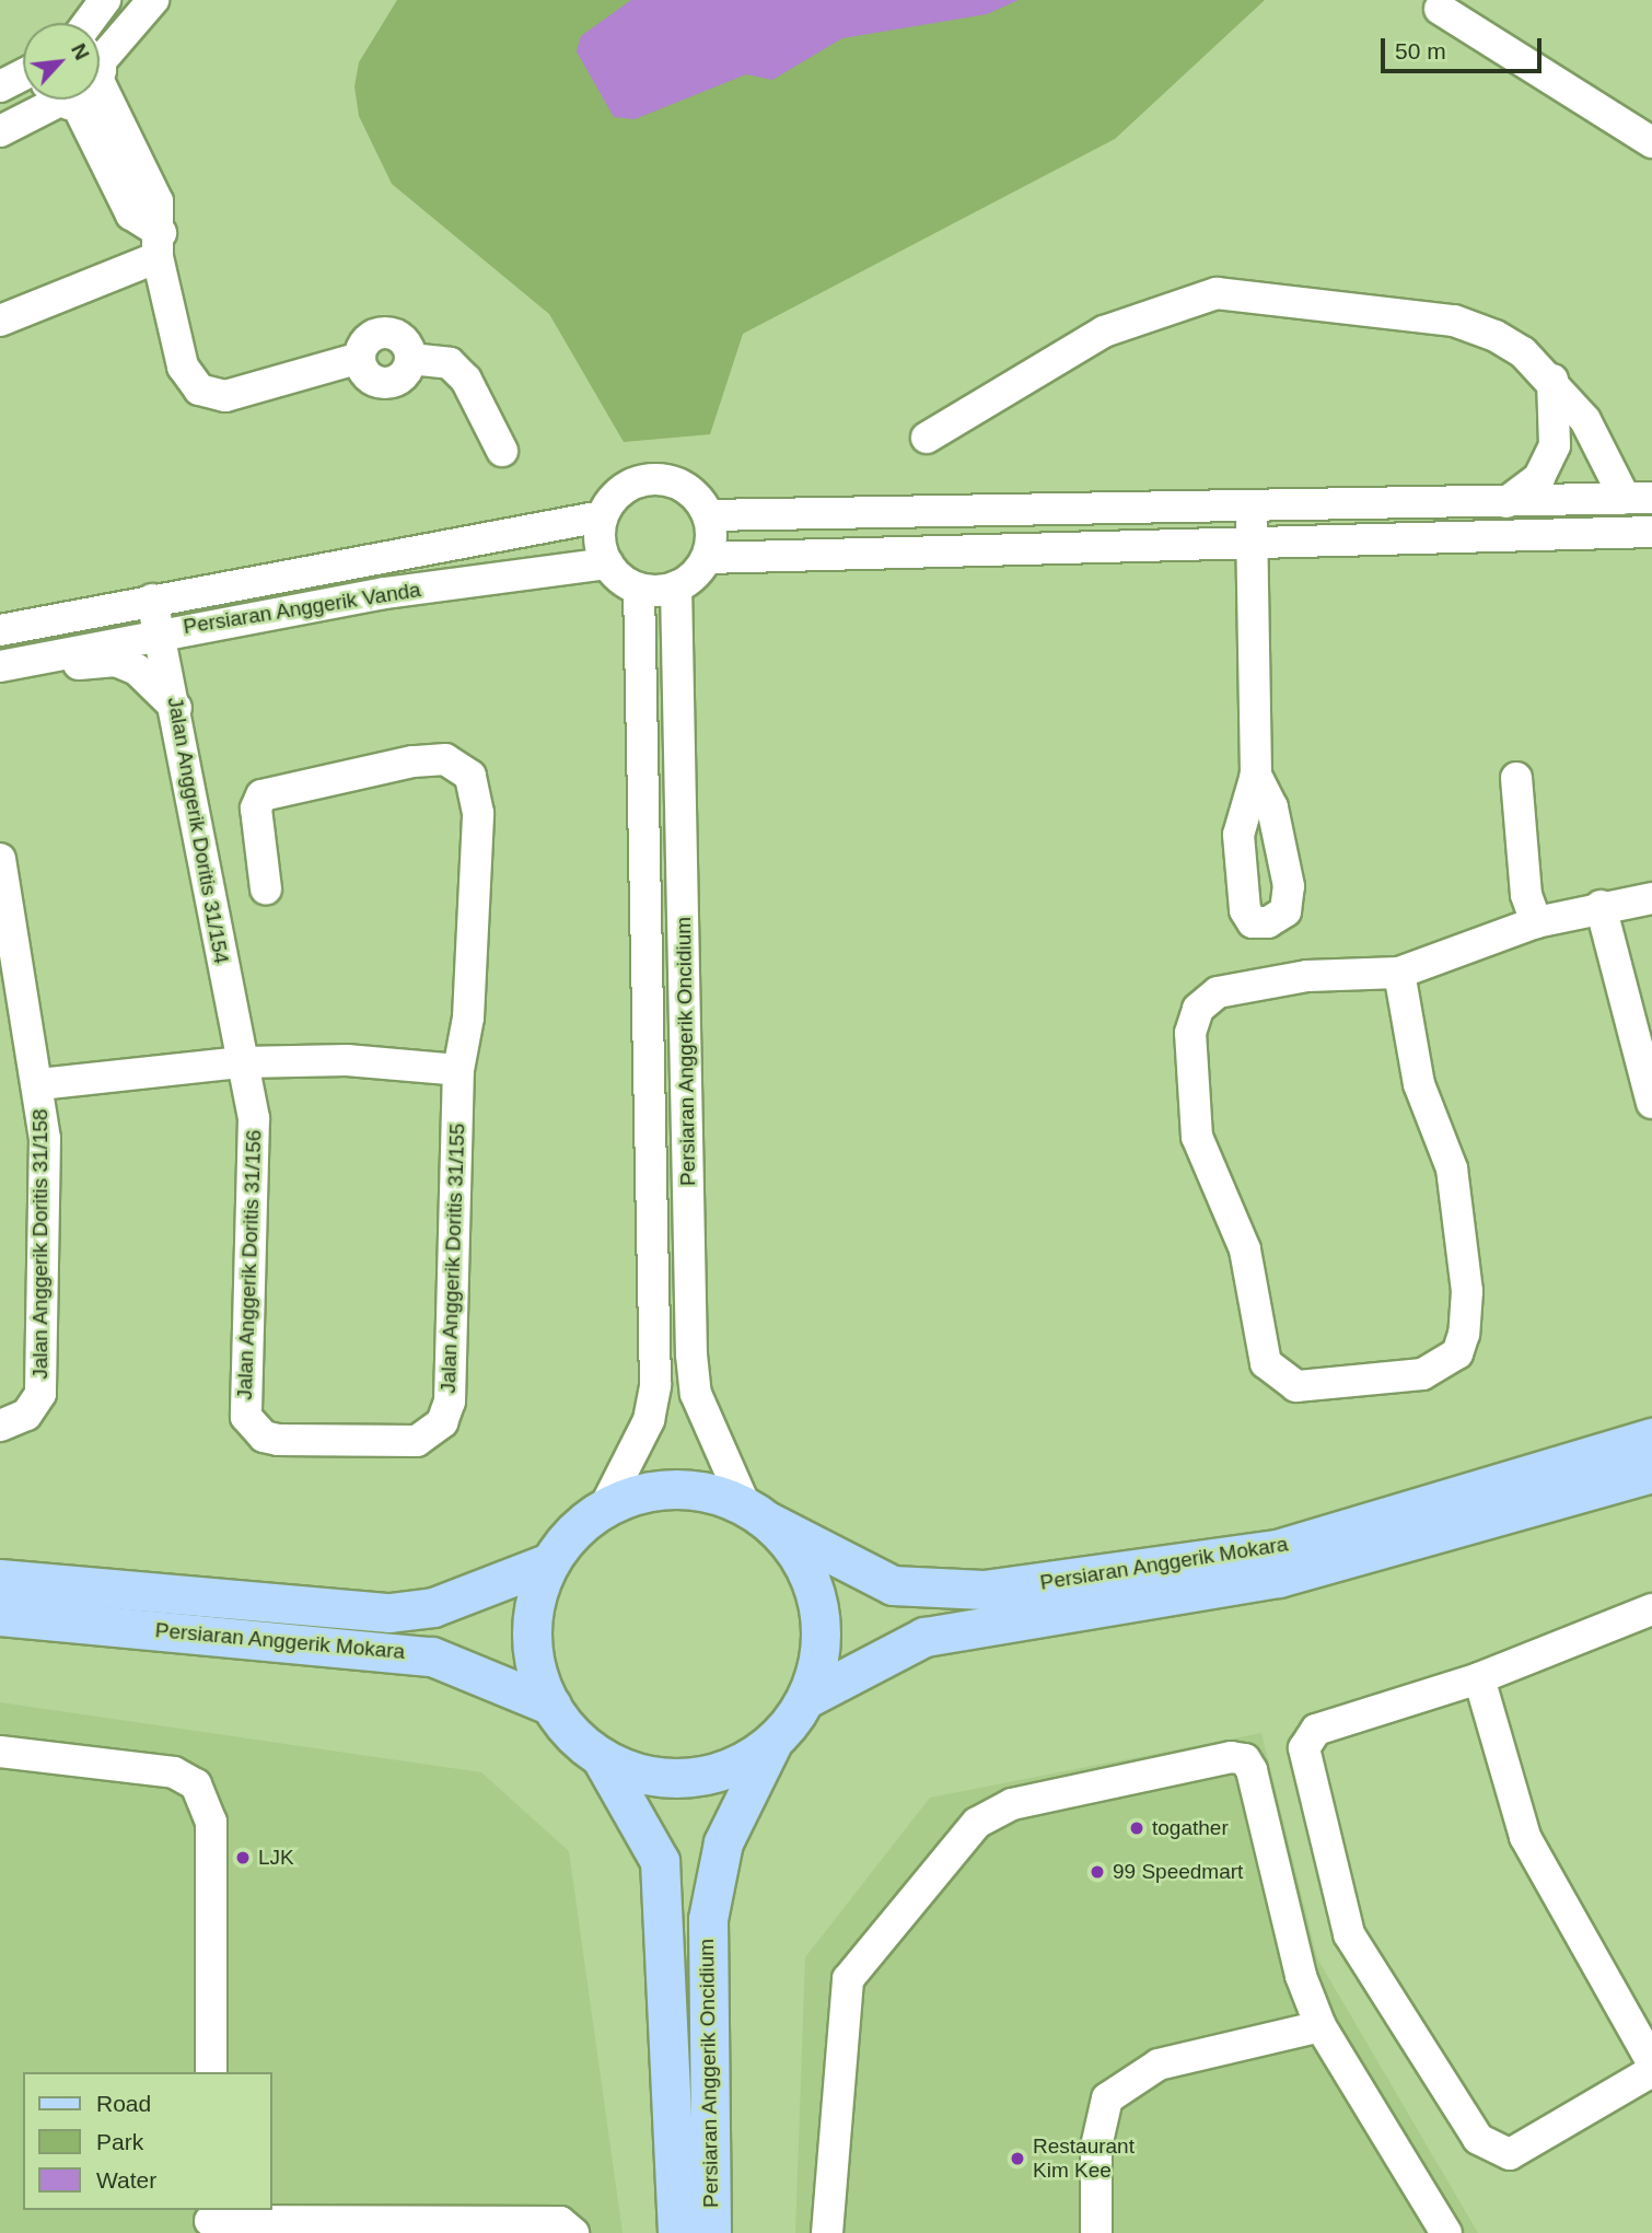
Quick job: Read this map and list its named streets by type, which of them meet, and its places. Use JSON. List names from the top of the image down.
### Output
{
  "streets": {
    "main road": ["Persiaran Anggerik Oncidium", "Persiaran Anggerik Mokara"],
    "street": [
      "Persiaran Anggerik Vanda",
      "Jalan Anggerik Doritis 31/154",
      "Jalan Anggerik Doritis 31/158",
      "Jalan Anggerik Doritis 31/155",
      "Jalan Anggerik Doritis 31/156"
    ]
  },
  "crossings": [
    ["Persiaran Anggerik Vanda", "Jalan Anggerik Doritis 31/154"],
    ["Persiaran Anggerik Vanda", "Persiaran Anggerik Oncidium"],
    ["Jalan Anggerik Doritis 31/154", "Jalan Anggerik Doritis 31/156"],
    ["Persiaran Anggerik Oncidium", "Persiaran Anggerik Mokara"],
    ["Jalan Anggerik Doritis 31/155", "Jalan Anggerik Doritis 31/156"]
  ],
  "places": [
    "togather",
    "LJK",
    "99 Speedmart",
    "Restaurant Kim Kee"
  ],
  "legend": ["Road", "Park", "Water"],
  "scale_bar": "50 m",
  "north": "top right"
}
